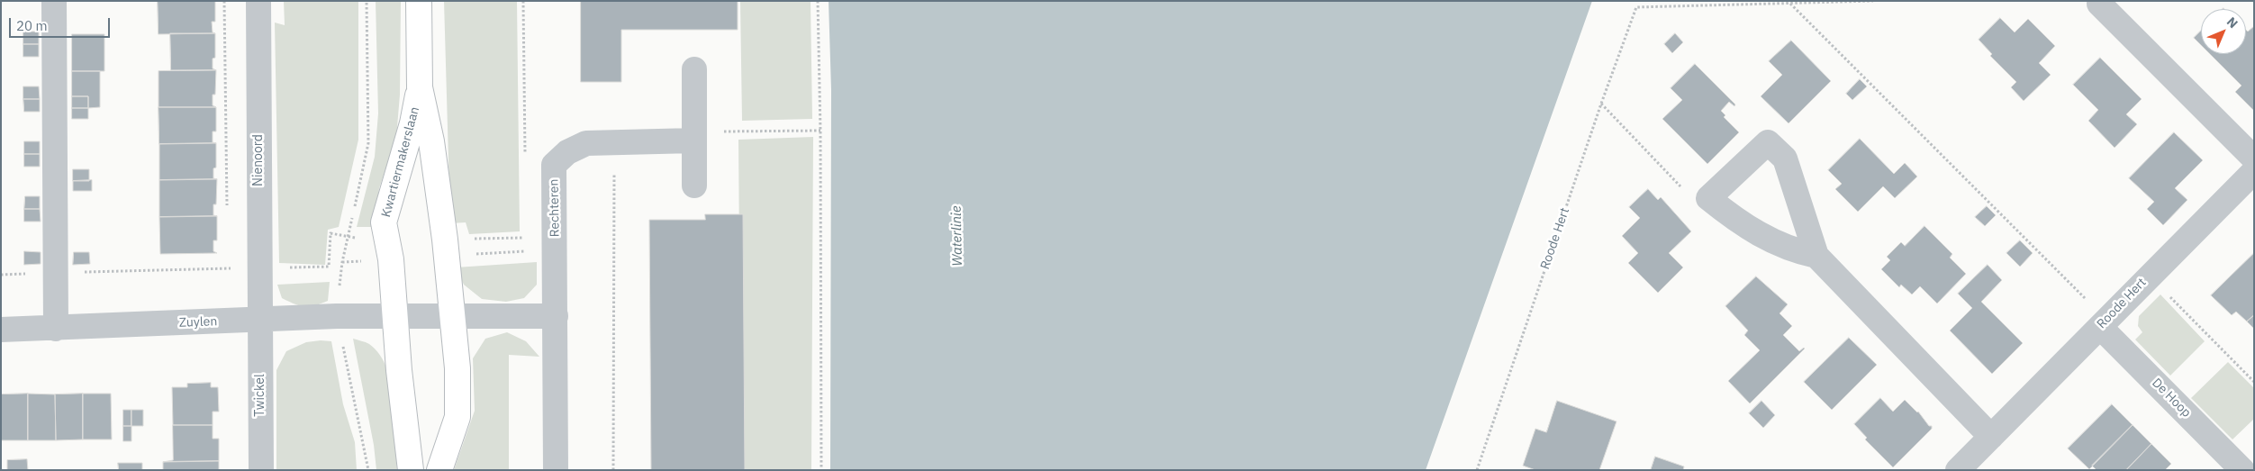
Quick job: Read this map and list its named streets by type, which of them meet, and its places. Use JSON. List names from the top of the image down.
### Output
{
  "streets": {
    "main road": ["Kwartiermakerslaan"],
    "street": [
      "Nienoord",
      "Rechteren",
      "Roode Hert",
      "Zuylen",
      "Twickel",
      "De Hoop"
    ]
  },
  "crossings": [
    ["Nienoord", "Zuylen"],
    ["Nienoord", "Twickel"],
    ["Kwartiermakerslaan", "Zuylen"],
    ["Roode Hert", "De Hoop"],
    ["Zuylen", "Twickel"]
  ],
  "water": ["Waterlinie"],
  "scale_bar": "20 m",
  "north": "top right"
}
